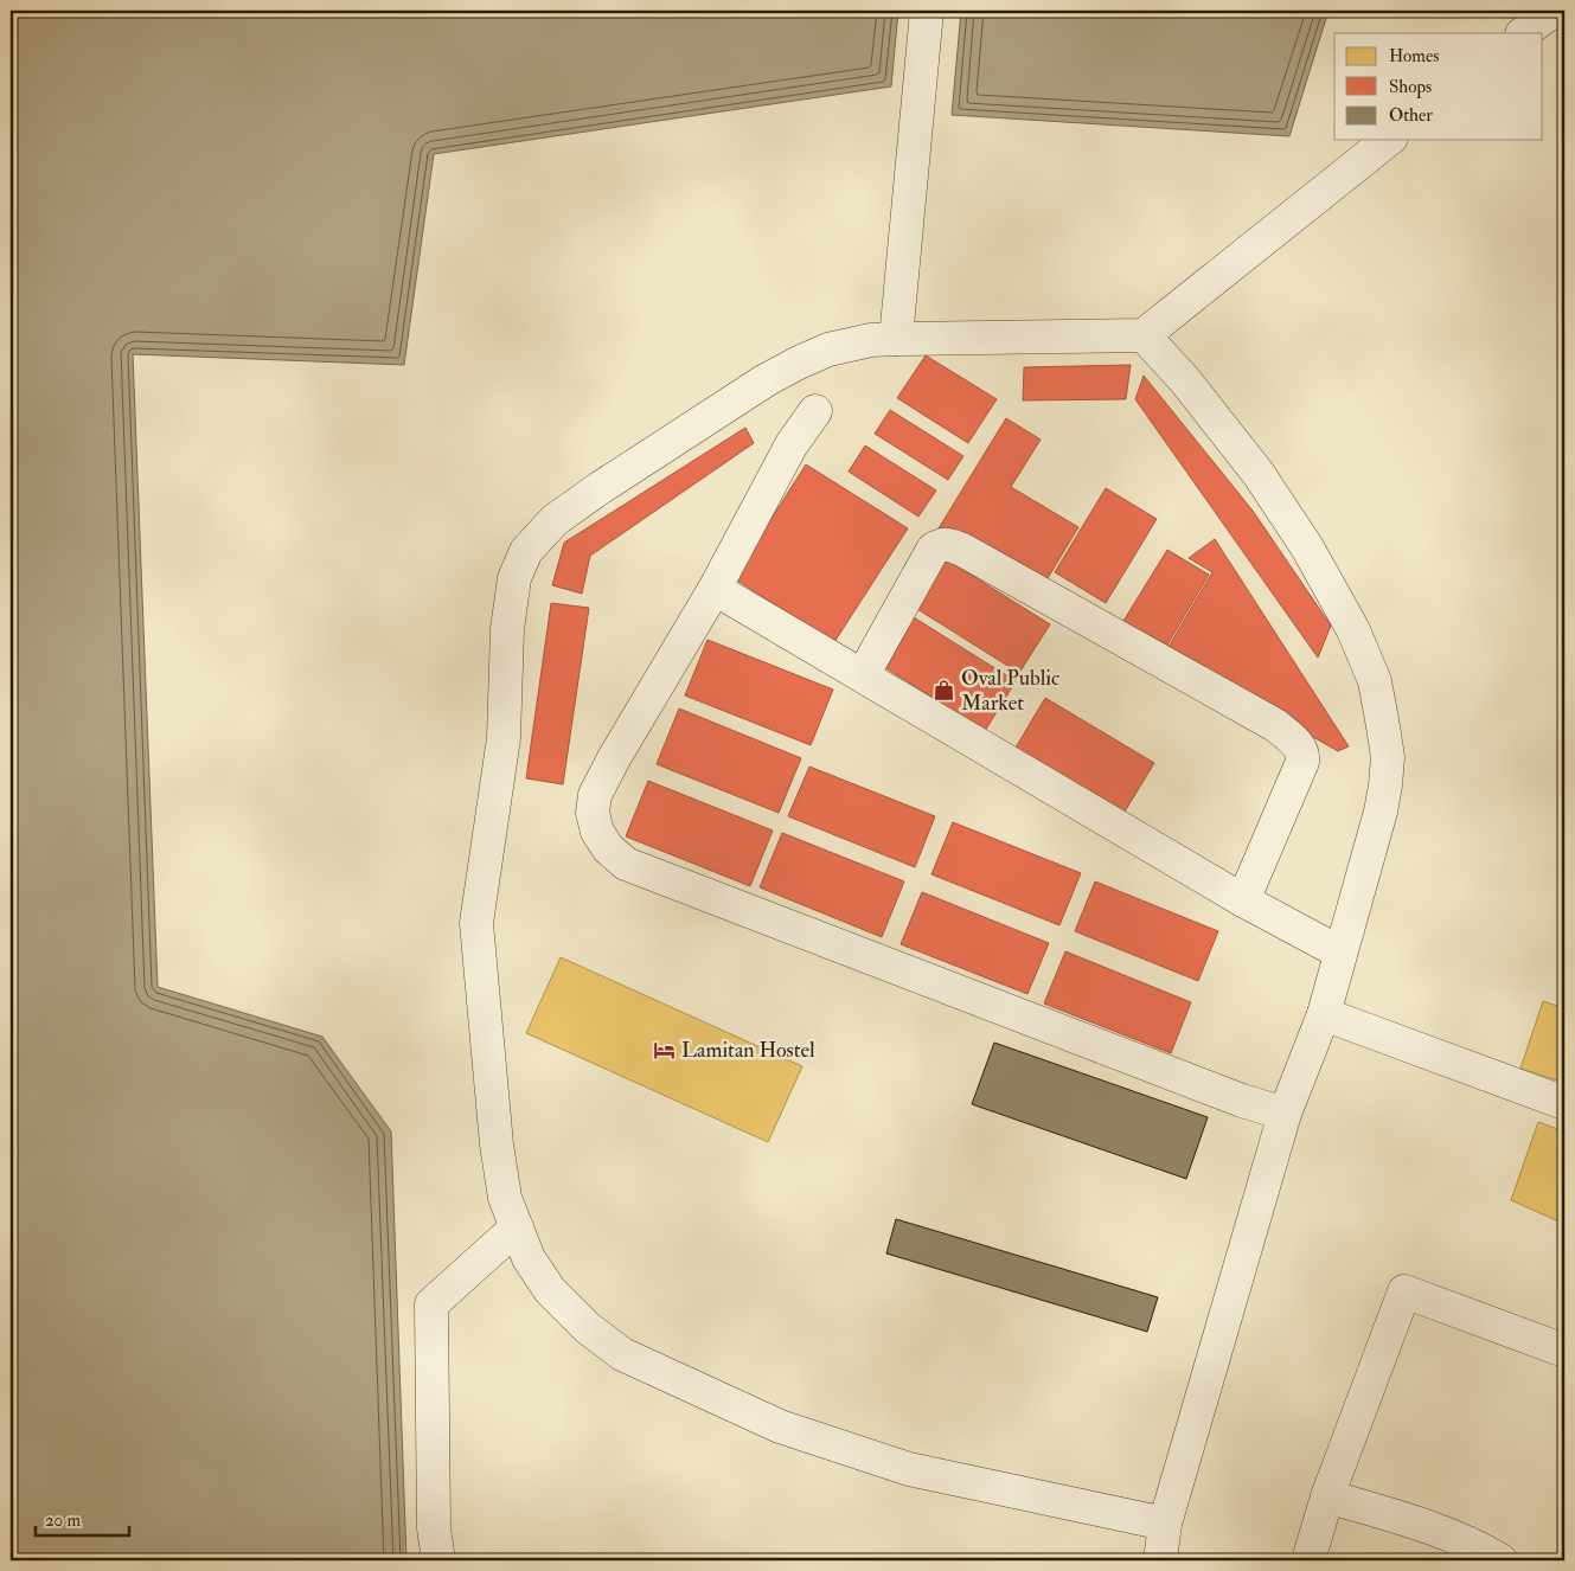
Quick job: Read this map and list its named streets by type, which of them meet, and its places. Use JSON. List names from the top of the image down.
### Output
{
  "places": {
    "shop": ["Oval Public Market"],
    "hotel": ["Lamitan Hostel"]
  },
  "legend": ["Homes", "Shops", "Other"],
  "scale_bar": "20 m"
}
